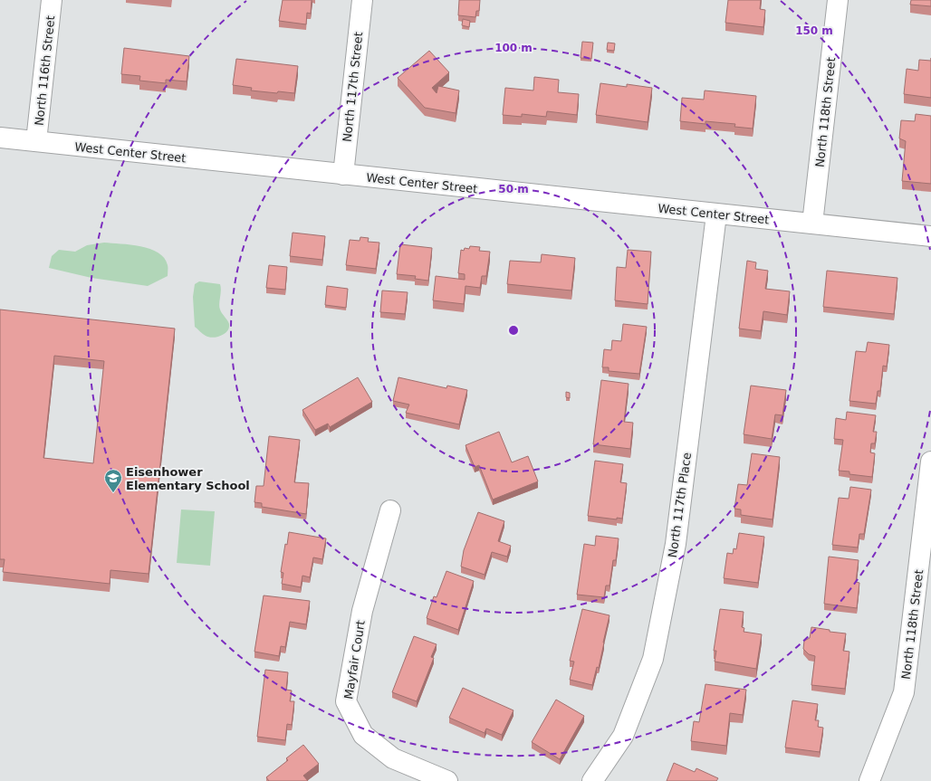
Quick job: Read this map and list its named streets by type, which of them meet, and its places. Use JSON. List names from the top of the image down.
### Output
{
  "streets": {
    "street": [
      "North 116th Street",
      "North 117th Street",
      "North 118th Street",
      "West Center Street",
      "North 117th Place",
      "Mayfair Court"
    ]
  },
  "crossings": [
    ["North 116th Street", "West Center Street"],
    ["North 117th Street", "West Center Street"],
    ["North 118th Street", "West Center Street"],
    ["West Center Street", "North 117th Place"]
  ],
  "places": {
    "school or university": ["Eisenhower Elementary School"]
  },
  "rings": ["150 m", "100 m", "50 m"]
}
